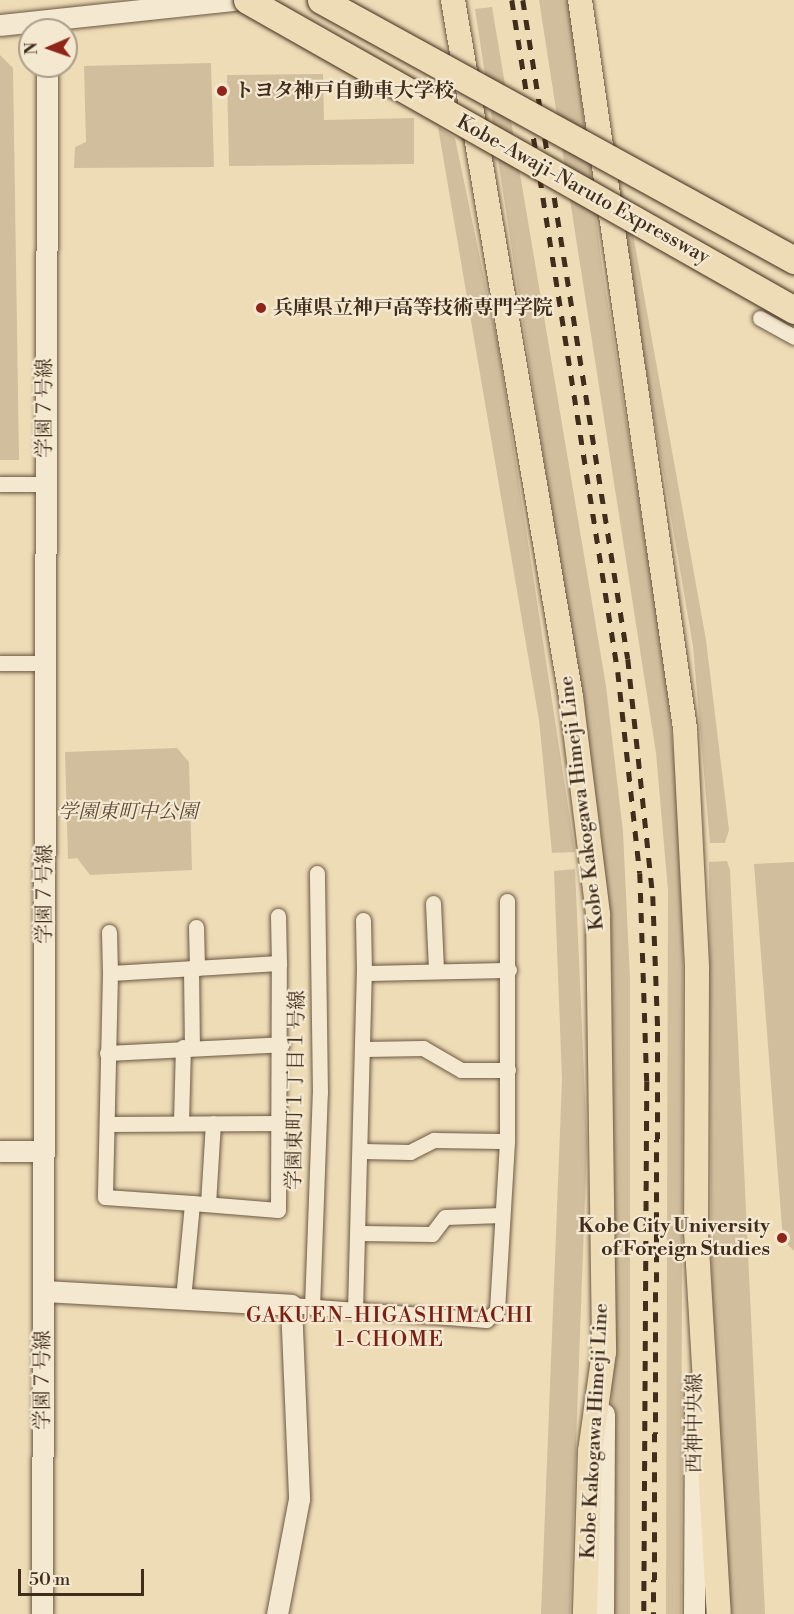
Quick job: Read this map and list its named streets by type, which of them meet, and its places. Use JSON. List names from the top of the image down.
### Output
{
  "streets": {
    "highway": ["Kobe-Awaji-Naruto Expressway"],
    "main road": ["Kobe Kakogawa Himeji Line"],
    "street": ["学園７号線", "学園東町１丁目１号線", "西神中央線"]
  },
  "districts": ["GAKUEN-HIGASHIMACHI 1-CHOME"],
  "parks": ["学園東町中公園"],
  "places": ["トヨタ神戸自動車大学校", "兵庫県立神戸高等技術専門学院", "Kobe City University of Foreign Studies"],
  "scale_bar": "50 m",
  "north": "left"
}
